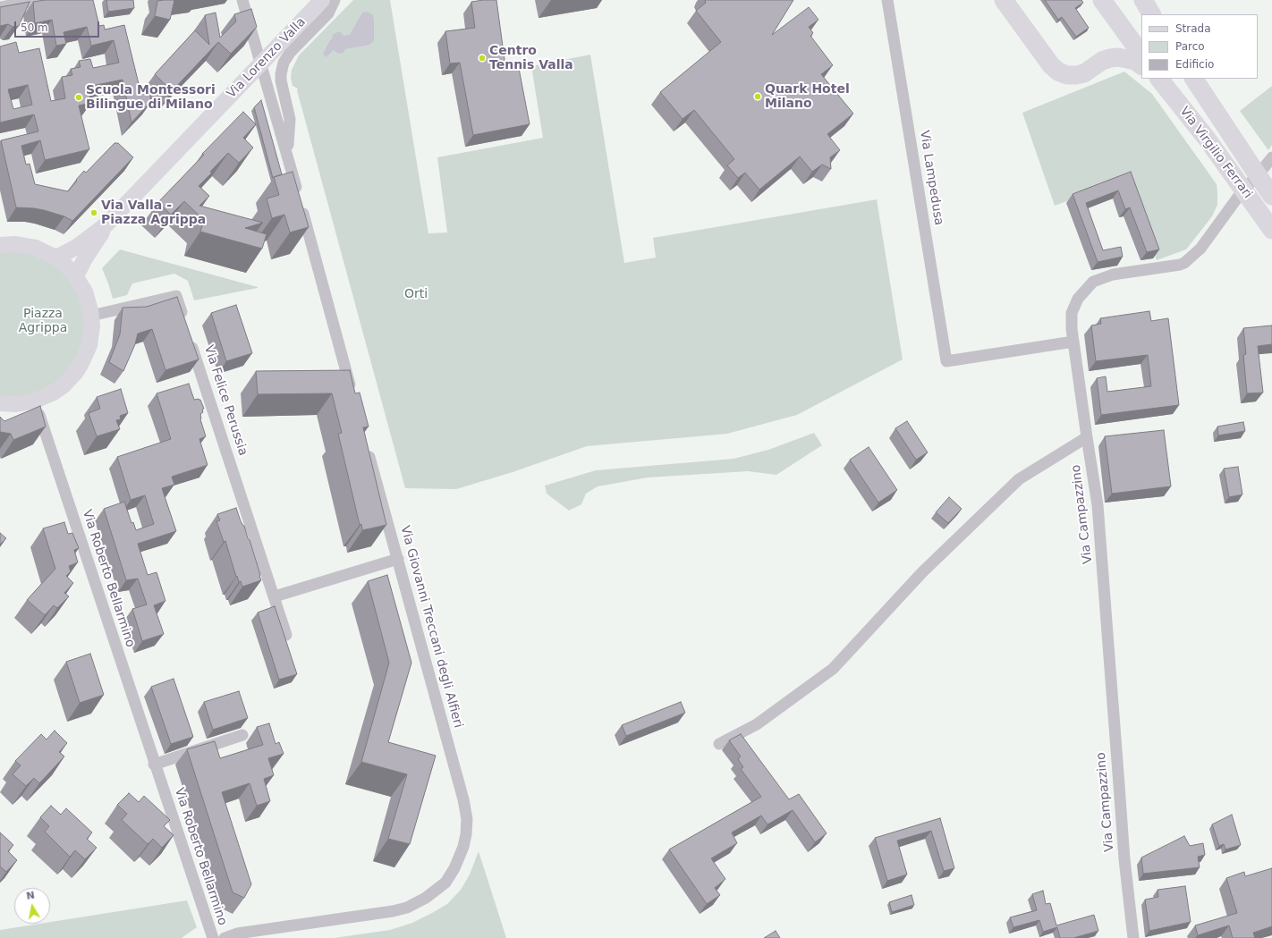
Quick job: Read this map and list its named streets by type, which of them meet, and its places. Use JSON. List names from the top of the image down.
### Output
{
  "streets": {
    "main road": ["Via Lorenzo Valla", "Via Virgilio Ferrari"],
    "street": [
      "Via Lampedusa",
      "Via Felice Perussia",
      "Via Campazzino",
      "Via Roberto Bellarmino",
      "Via Giovanni Treccani degli Alfieri"
    ]
  },
  "crossings": [
    ["Via Virgilio Ferrari", "Via Campazzino"],
    ["Via Lampedusa", "Via Campazzino"]
  ],
  "parks": ["Orti", "Piazza Agrippa"],
  "places": [
    "Centro Tennis Valla",
    "Quark Hotel Milano",
    "Scuola Montessori Bilingue di Milano",
    "Via Valla - Piazza Agrippa"
  ],
  "legend": ["Strada", "Parco", "Edificio"],
  "scale_bar": "50 m",
  "north": "top"
}
